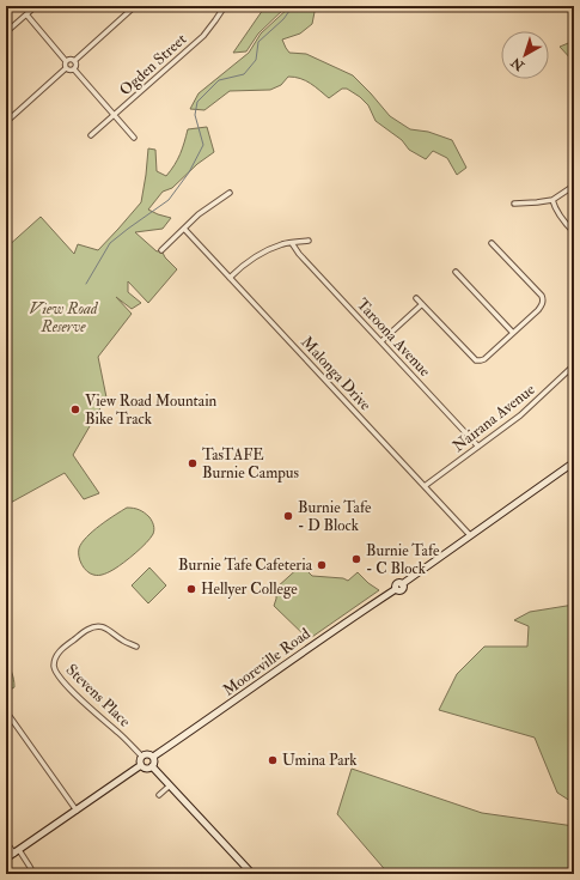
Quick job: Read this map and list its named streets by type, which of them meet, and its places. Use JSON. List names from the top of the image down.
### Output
{
  "streets": {
    "main road": ["Mooreville Road"],
    "street": [
      "Ogden Street",
      "Taroona Avenue",
      "Malonga Drive",
      "Nairana Avenue",
      "Stevens Place"
    ]
  },
  "crossings": [
    ["Taroona Avenue", "Nairana Avenue"],
    ["Malonga Drive", "Nairana Avenue"],
    ["Malonga Drive", "Mooreville Road"],
    ["Mooreville Road", "Stevens Place"]
  ],
  "parks": ["View Road Reserve"],
  "places": [
    "View Road Mountain Bike Track",
    "TasTAFE Burnie Campus",
    "Burnie Tafe - D Block",
    "Burnie Tafe - C Block",
    "Burnie Tafe Cafeteria",
    "Hellyer College",
    "Umina Park"
  ],
  "north": "bottom left"
}
